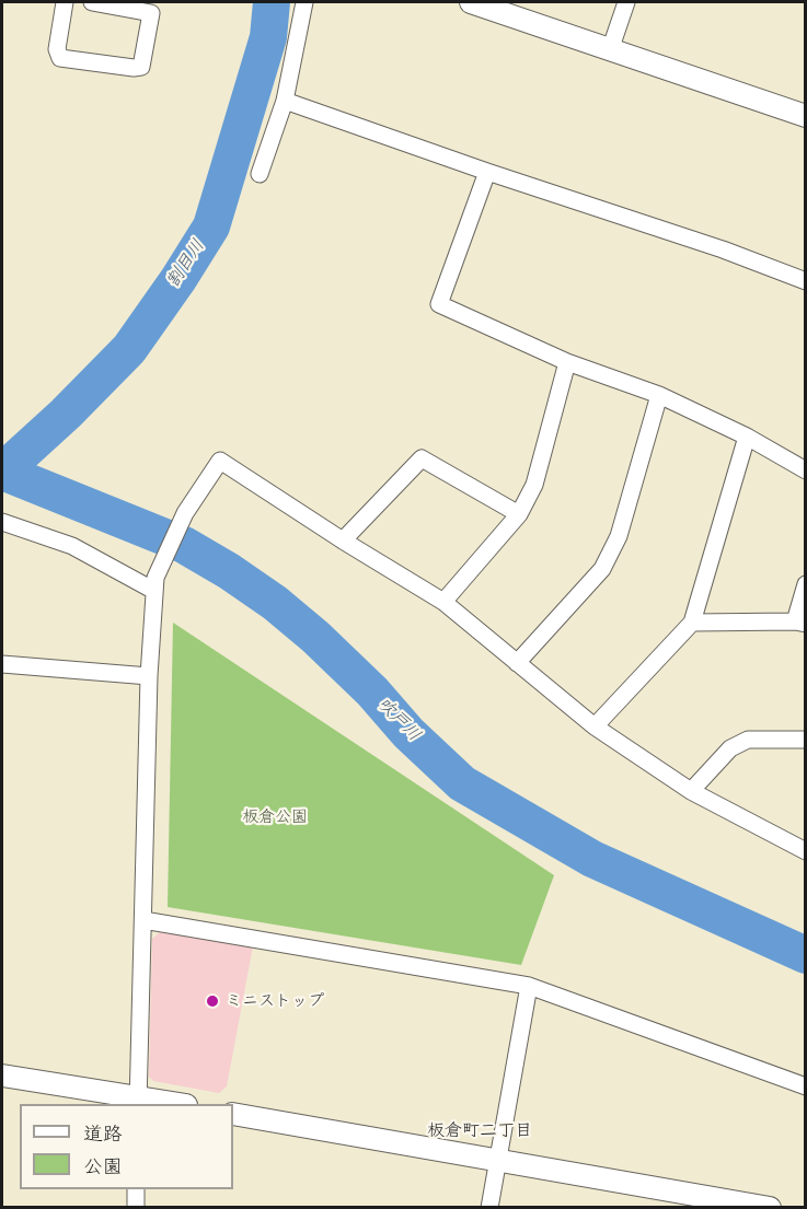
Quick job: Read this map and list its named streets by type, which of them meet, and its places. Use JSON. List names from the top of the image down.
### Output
{
  "districts": ["板倉町二丁目"],
  "water": ["割目川", "吹戸川"],
  "parks": ["板倉公園"],
  "places": ["ミニストップ"],
  "legend": ["道路", "公園"]
}
